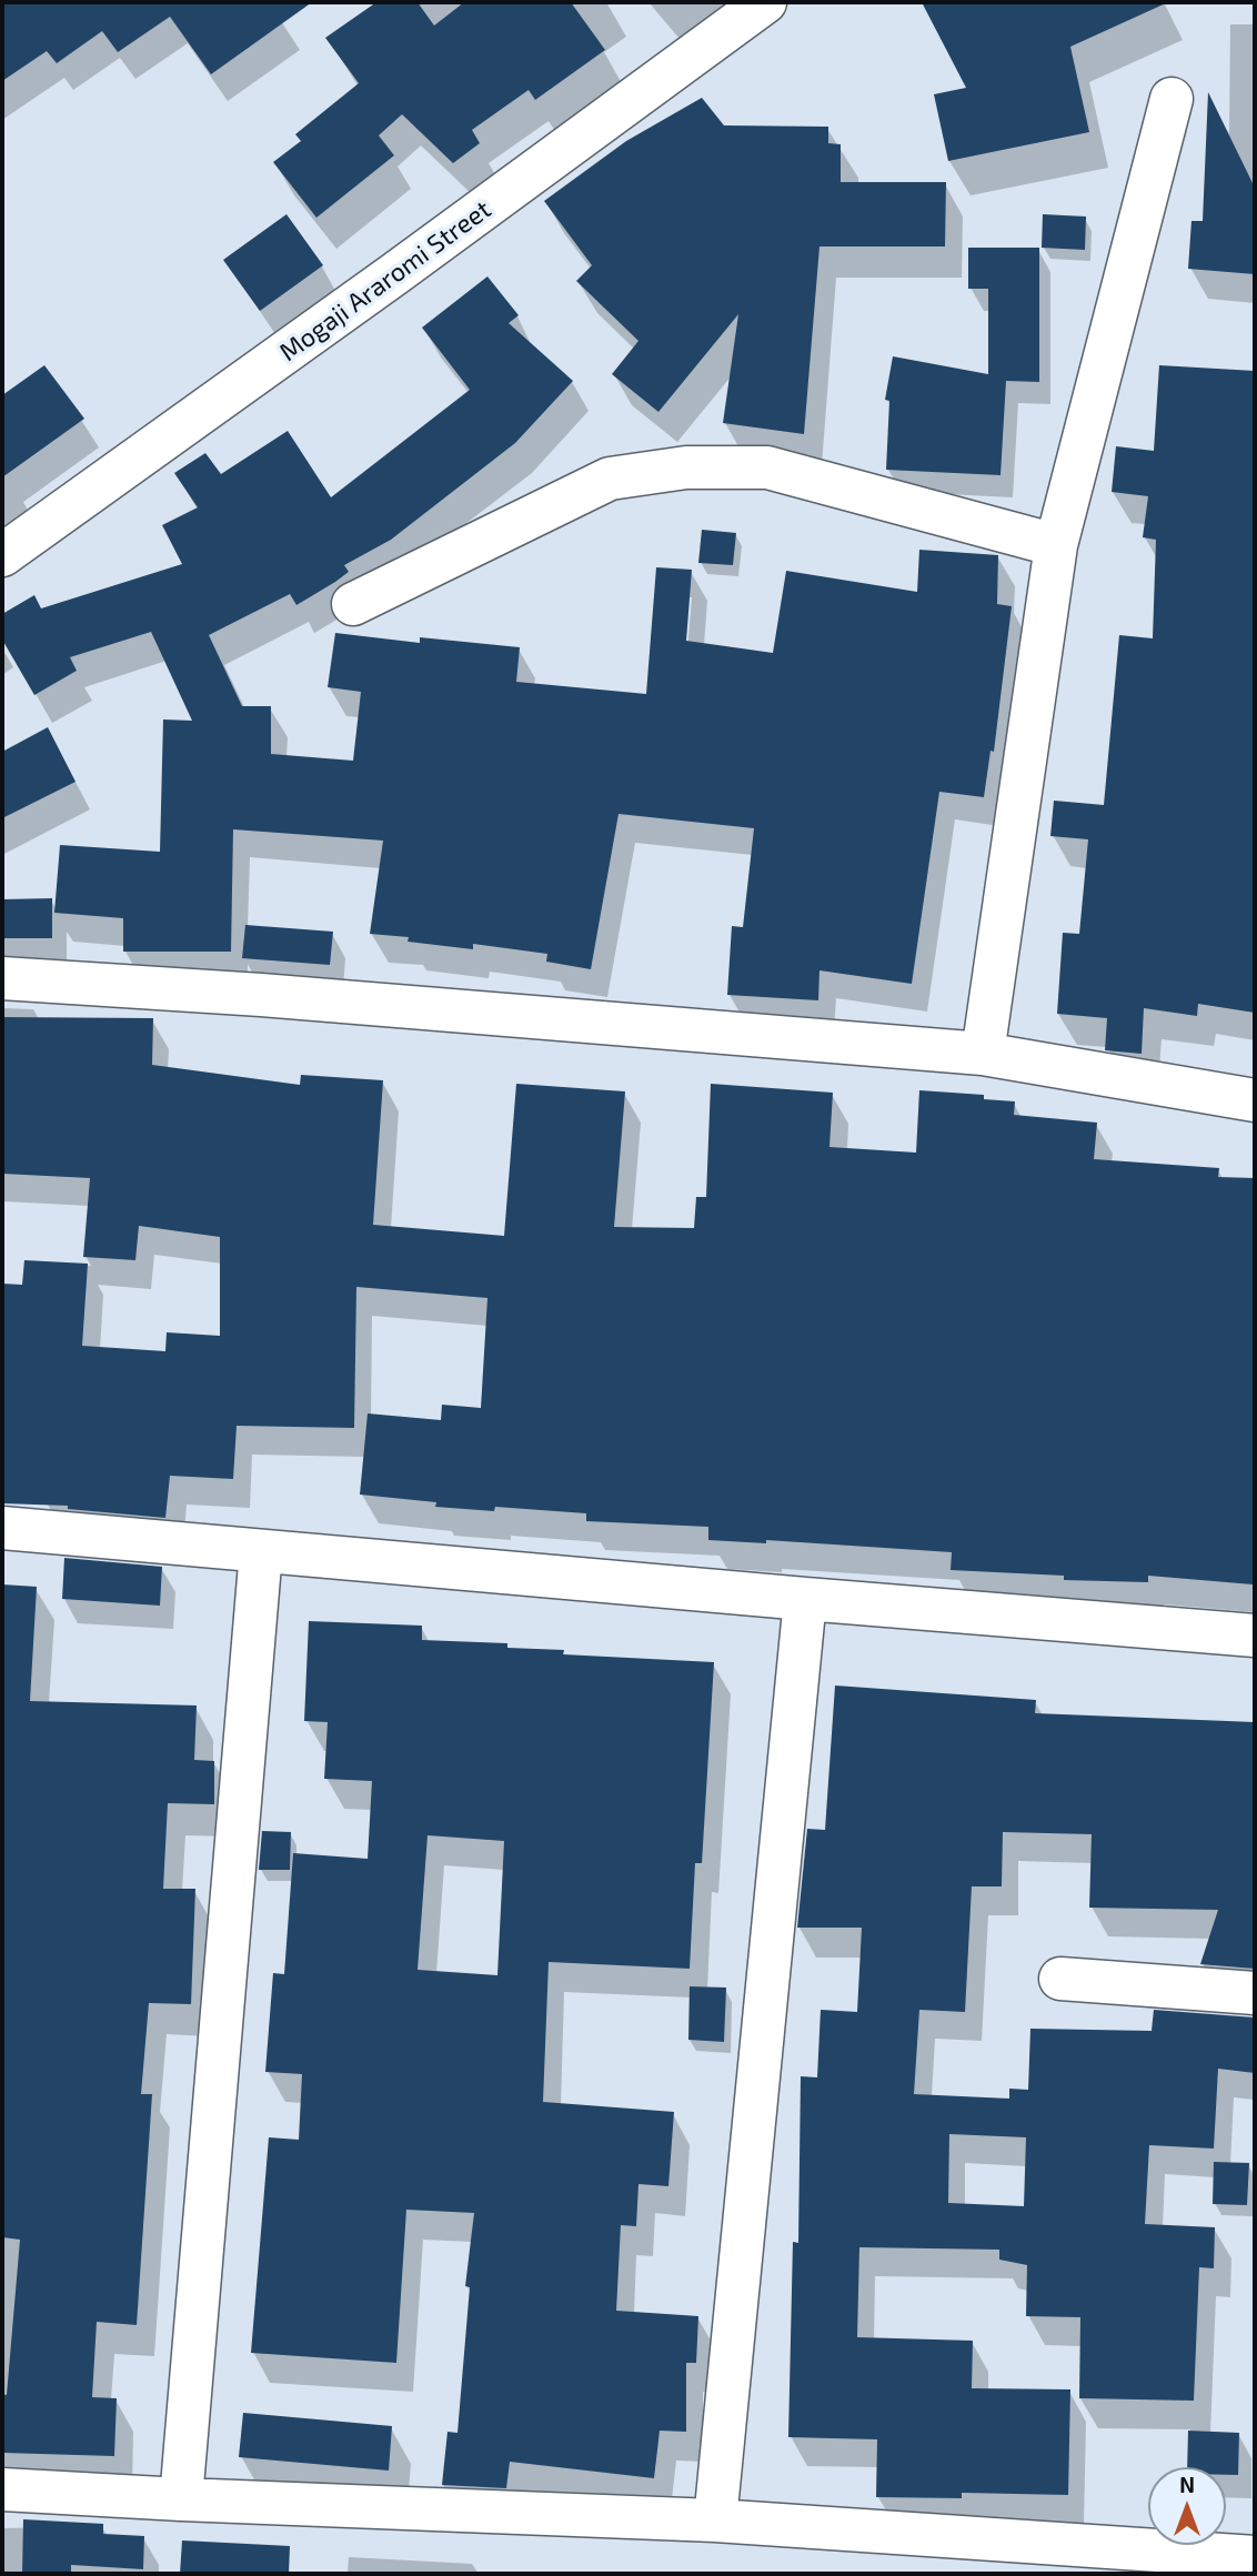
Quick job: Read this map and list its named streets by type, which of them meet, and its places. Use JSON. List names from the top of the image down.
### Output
{
  "streets": {
    "street": ["Mogaji Araromi Street"]
  },
  "north": "top"
}
